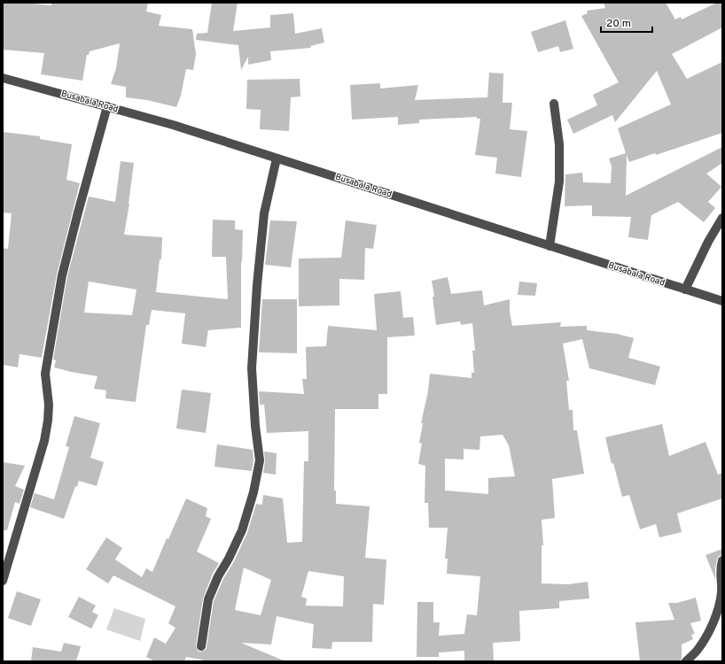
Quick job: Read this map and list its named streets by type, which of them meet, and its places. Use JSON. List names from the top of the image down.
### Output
{
  "streets": {
    "street": ["Busabala Road"]
  },
  "scale_bar": "20 m"
}
